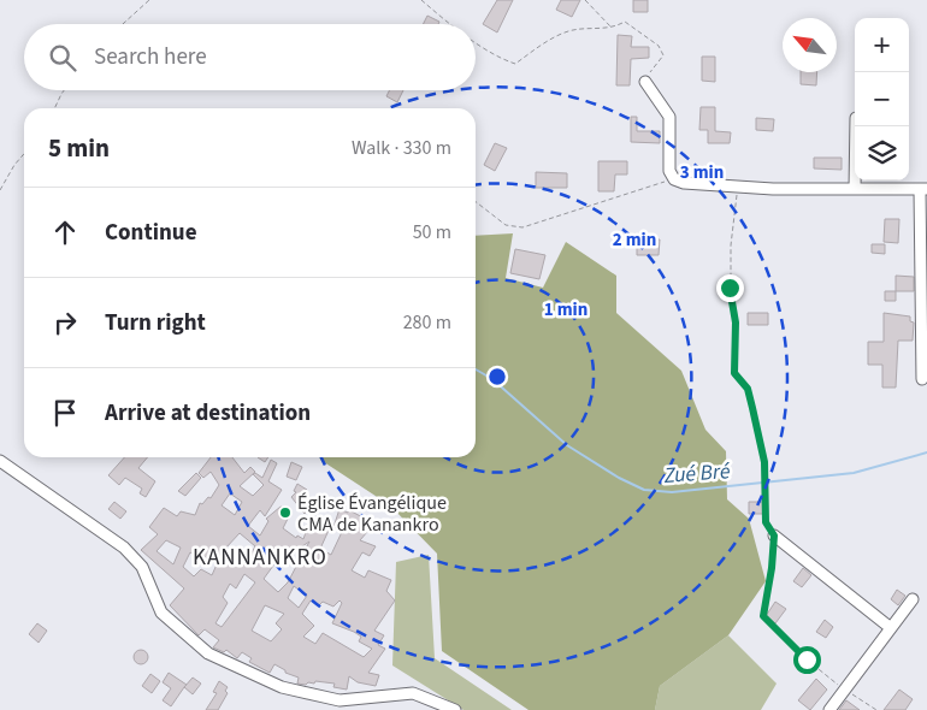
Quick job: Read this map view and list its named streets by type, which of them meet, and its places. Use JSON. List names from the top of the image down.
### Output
{
  "districts": ["KANNANKRO"],
  "water": ["Zué Bré"],
  "places": ["Église Évangélique CMA de Kanankro"],
  "north": "top left",
  "page": {
    "map_buttons": ["+", "−"],
    "search": "Search here",
    "heading": ["5 min", "Walk · 330 m"],
    "list": [
      ["Continue", "50 m"],
      ["Turn right", "280 m"],
      "Arrive at destination"
    ]
  },
  "rings": ["3 min", "2 min", "1 min"]
}
